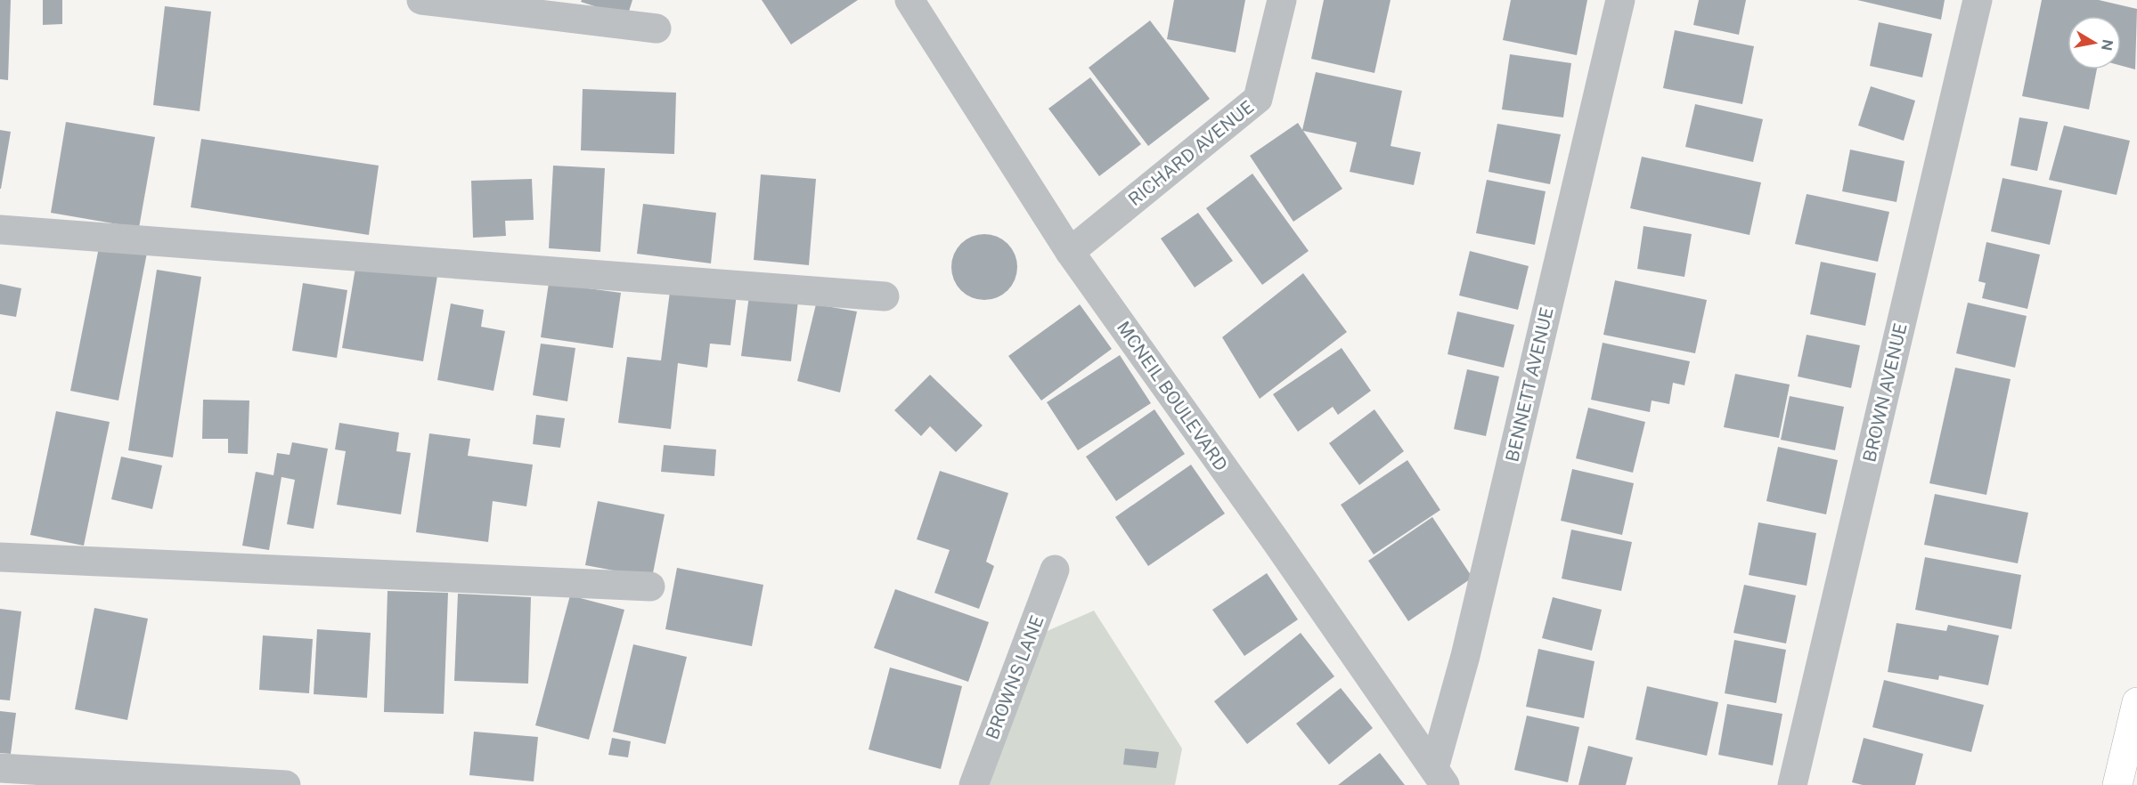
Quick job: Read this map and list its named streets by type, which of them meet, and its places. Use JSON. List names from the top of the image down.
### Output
{
  "streets": {
    "street": [
      "RICHARD AVENUE",
      "BENNETT AVENUE",
      "BROWN AVENUE",
      "MCNEIL BOULEVARD",
      "BROWNS LANE"
    ]
  },
  "crossings": [
    ["RICHARD AVENUE", "MCNEIL BOULEVARD"],
    ["BENNETT AVENUE", "MCNEIL BOULEVARD"]
  ],
  "north": "right"
}
